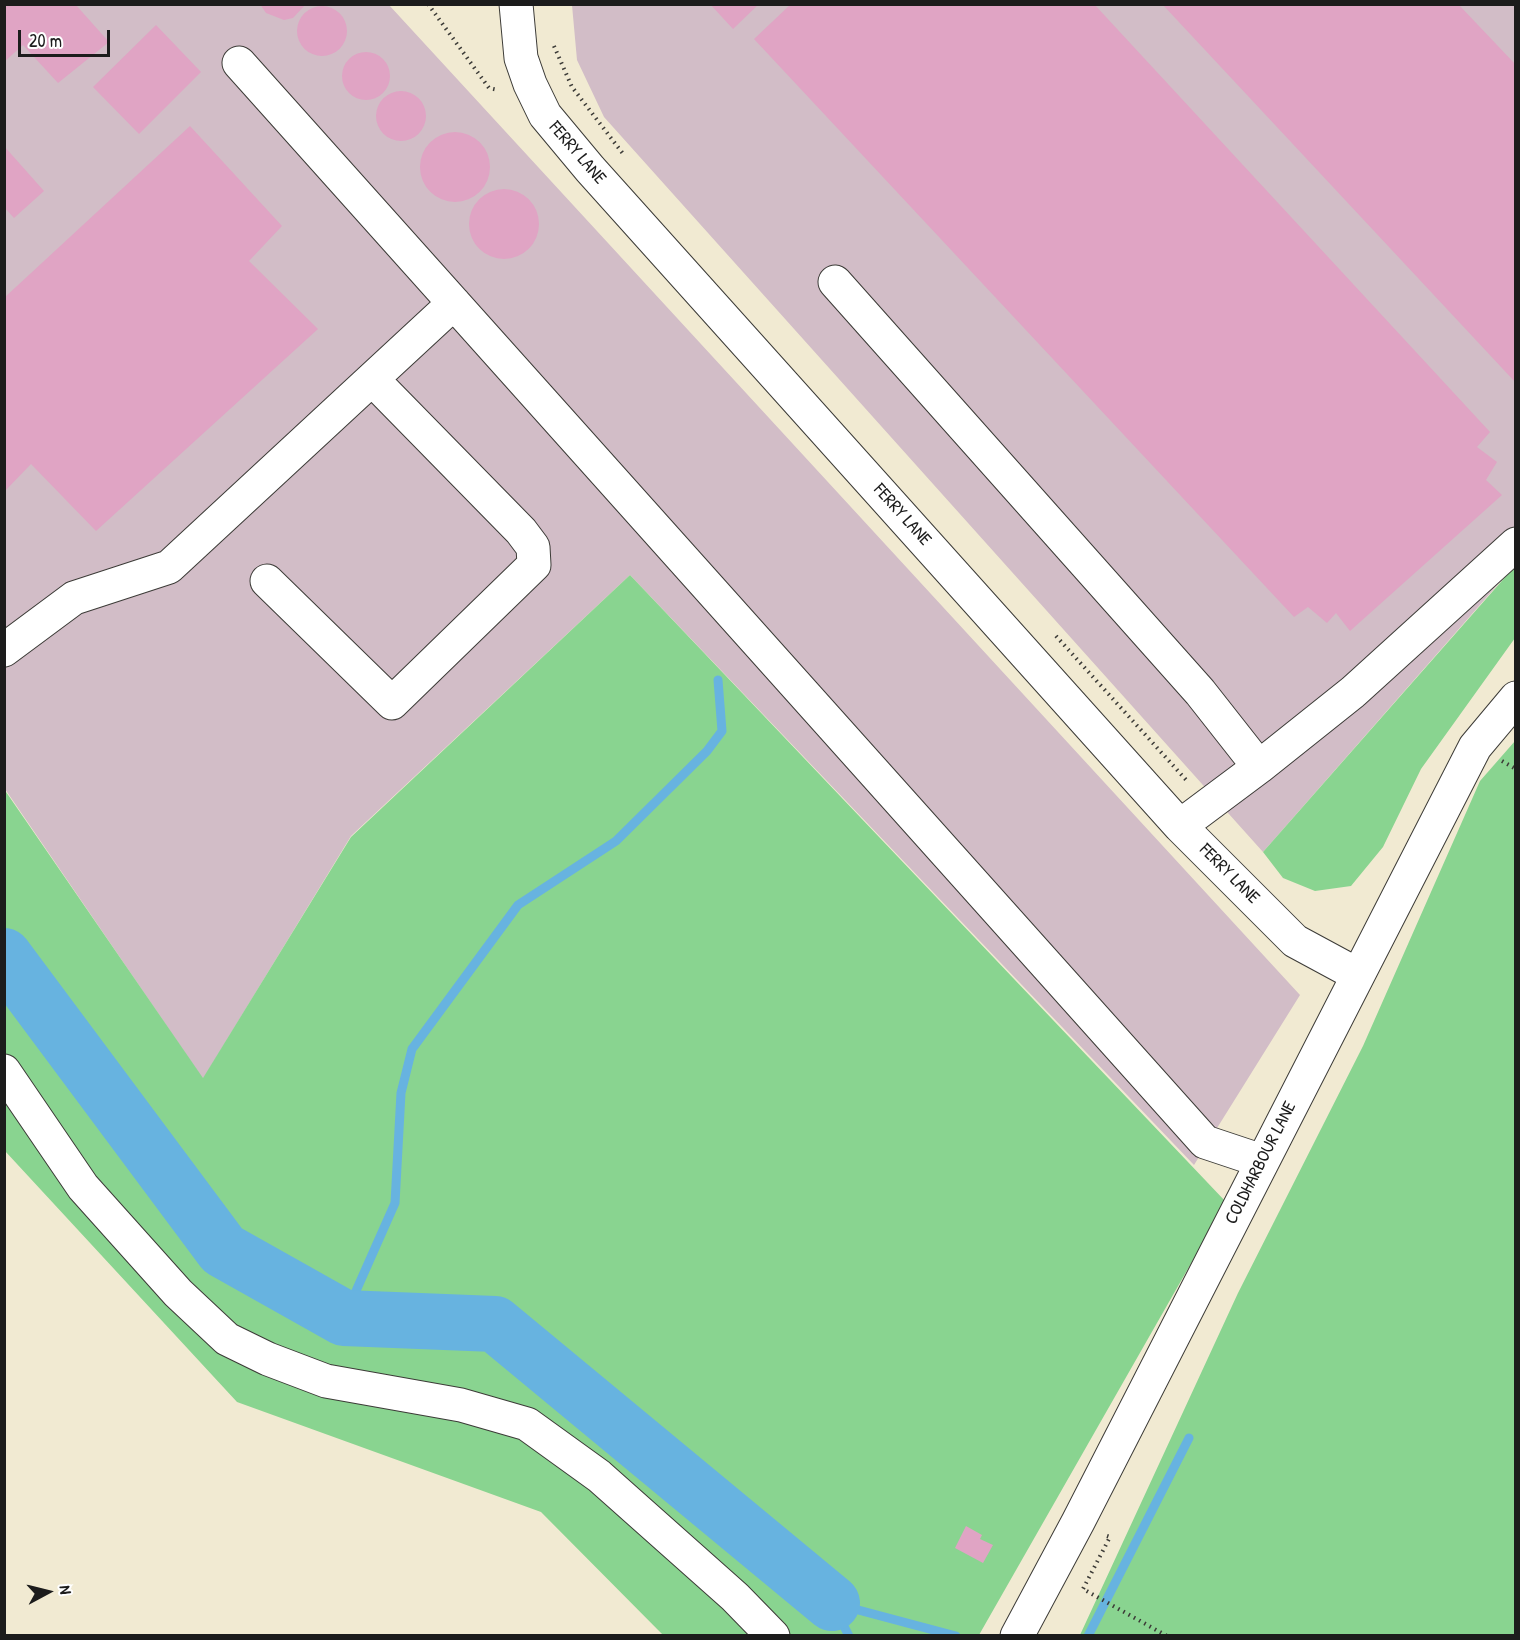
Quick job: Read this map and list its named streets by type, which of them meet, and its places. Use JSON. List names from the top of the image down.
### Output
{
  "streets": {
    "street": ["FERRY LANE", "COLDHARBOUR LANE"]
  },
  "crossings": [
    ["FERRY LANE", "COLDHARBOUR LANE"]
  ],
  "scale_bar": "20 m",
  "north": "right"
}
